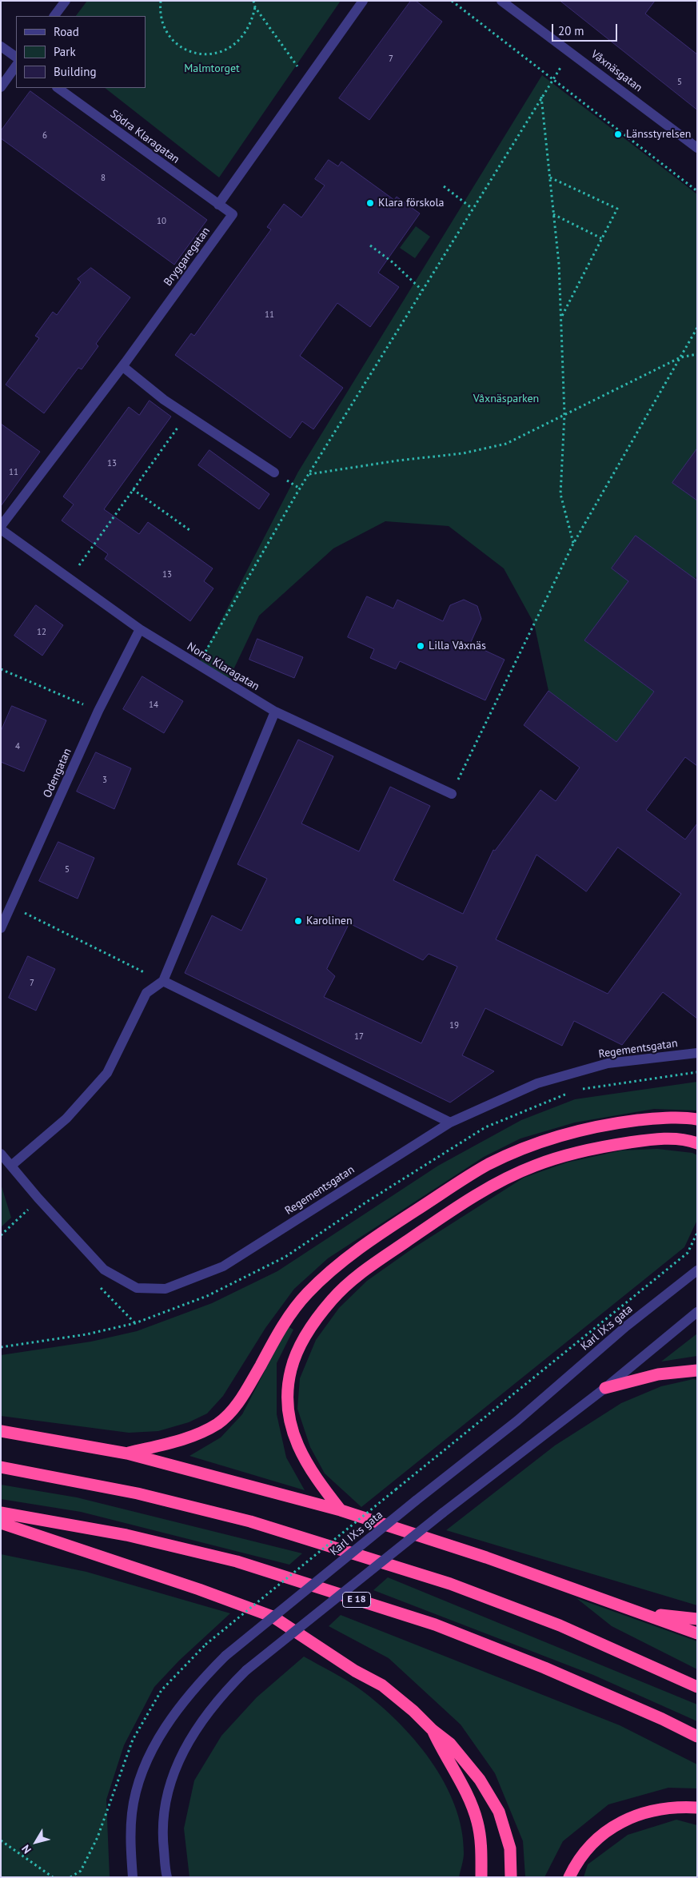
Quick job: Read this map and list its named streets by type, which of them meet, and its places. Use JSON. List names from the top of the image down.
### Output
{
  "streets": {
    "highway": ["E 18"],
    "street": [
      "Våxnäsgatan",
      "Södra Klaragatan",
      "Bryggaregatan",
      "Norra Klaragatan",
      "Odengatan",
      "Regementsgatan",
      "Karl IX:s gata"
    ]
  },
  "crossings": [
    ["Södra Klaragatan", "Bryggaregatan"],
    ["Norra Klaragatan", "Odengatan"]
  ],
  "parks": ["Malmtorget", "Våxnäsparken"],
  "places": [
    "Länsstyrelsen",
    "Klara förskola",
    "Lilla Våxnäs",
    "Karolinen"
  ],
  "house_numbers": [
    "7",
    "5",
    "6",
    "8",
    "10",
    "11",
    "13",
    "11",
    "13",
    "12",
    "14",
    "4",
    "3",
    "5",
    "7",
    "19",
    "17"
  ],
  "legend": ["Road", "Park", "Building"],
  "scale_bar": "20 m",
  "north": "bottom left"
}
